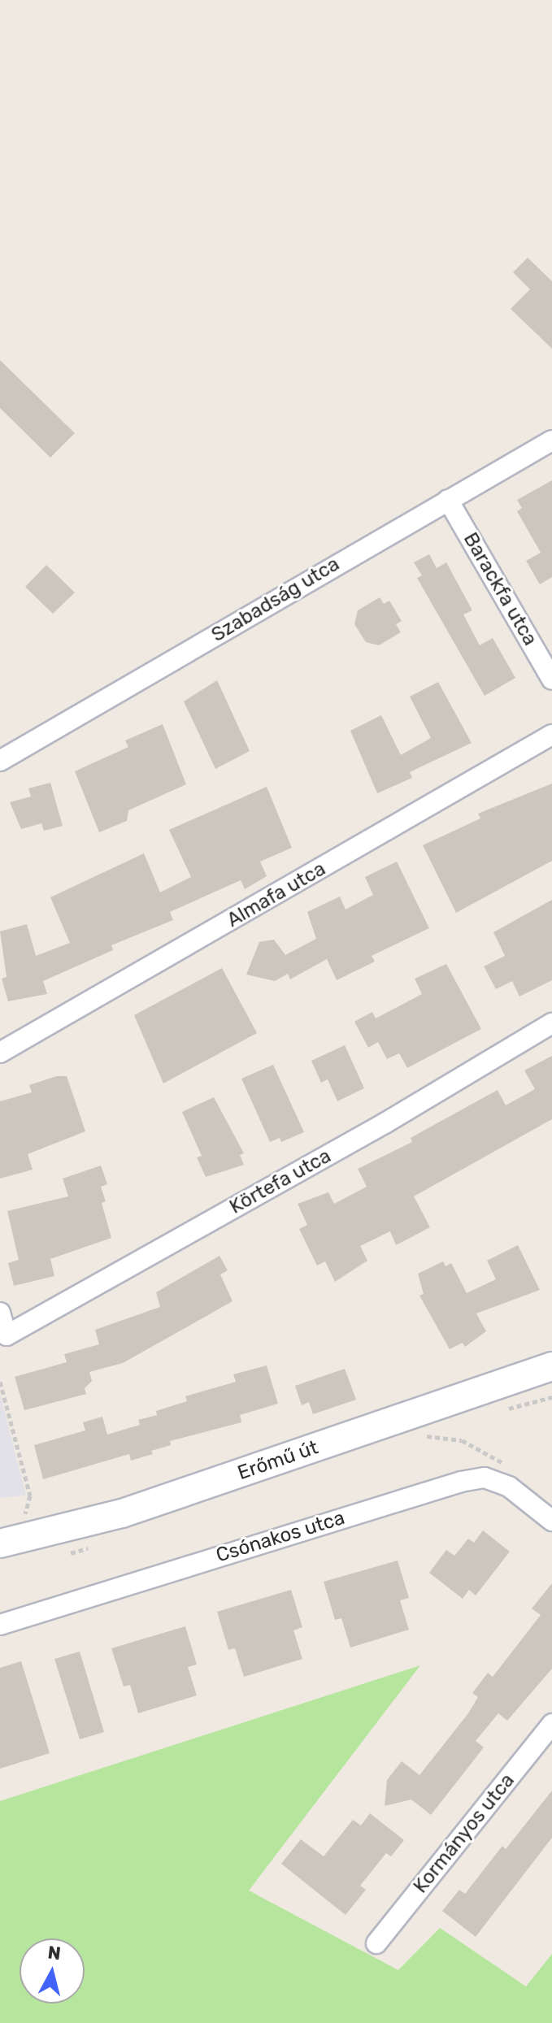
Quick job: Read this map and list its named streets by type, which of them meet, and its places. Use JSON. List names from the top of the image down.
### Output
{
  "streets": {
    "street": [
      "Barackfa utca",
      "Szabadság utca",
      "Almafa utca",
      "Körtefa utca",
      "Erőmű út",
      "Csónakos utca",
      "Kormányos utca"
    ]
  },
  "crossings": [
    ["Barackfa utca", "Szabadság utca"]
  ],
  "north": "top"
}
